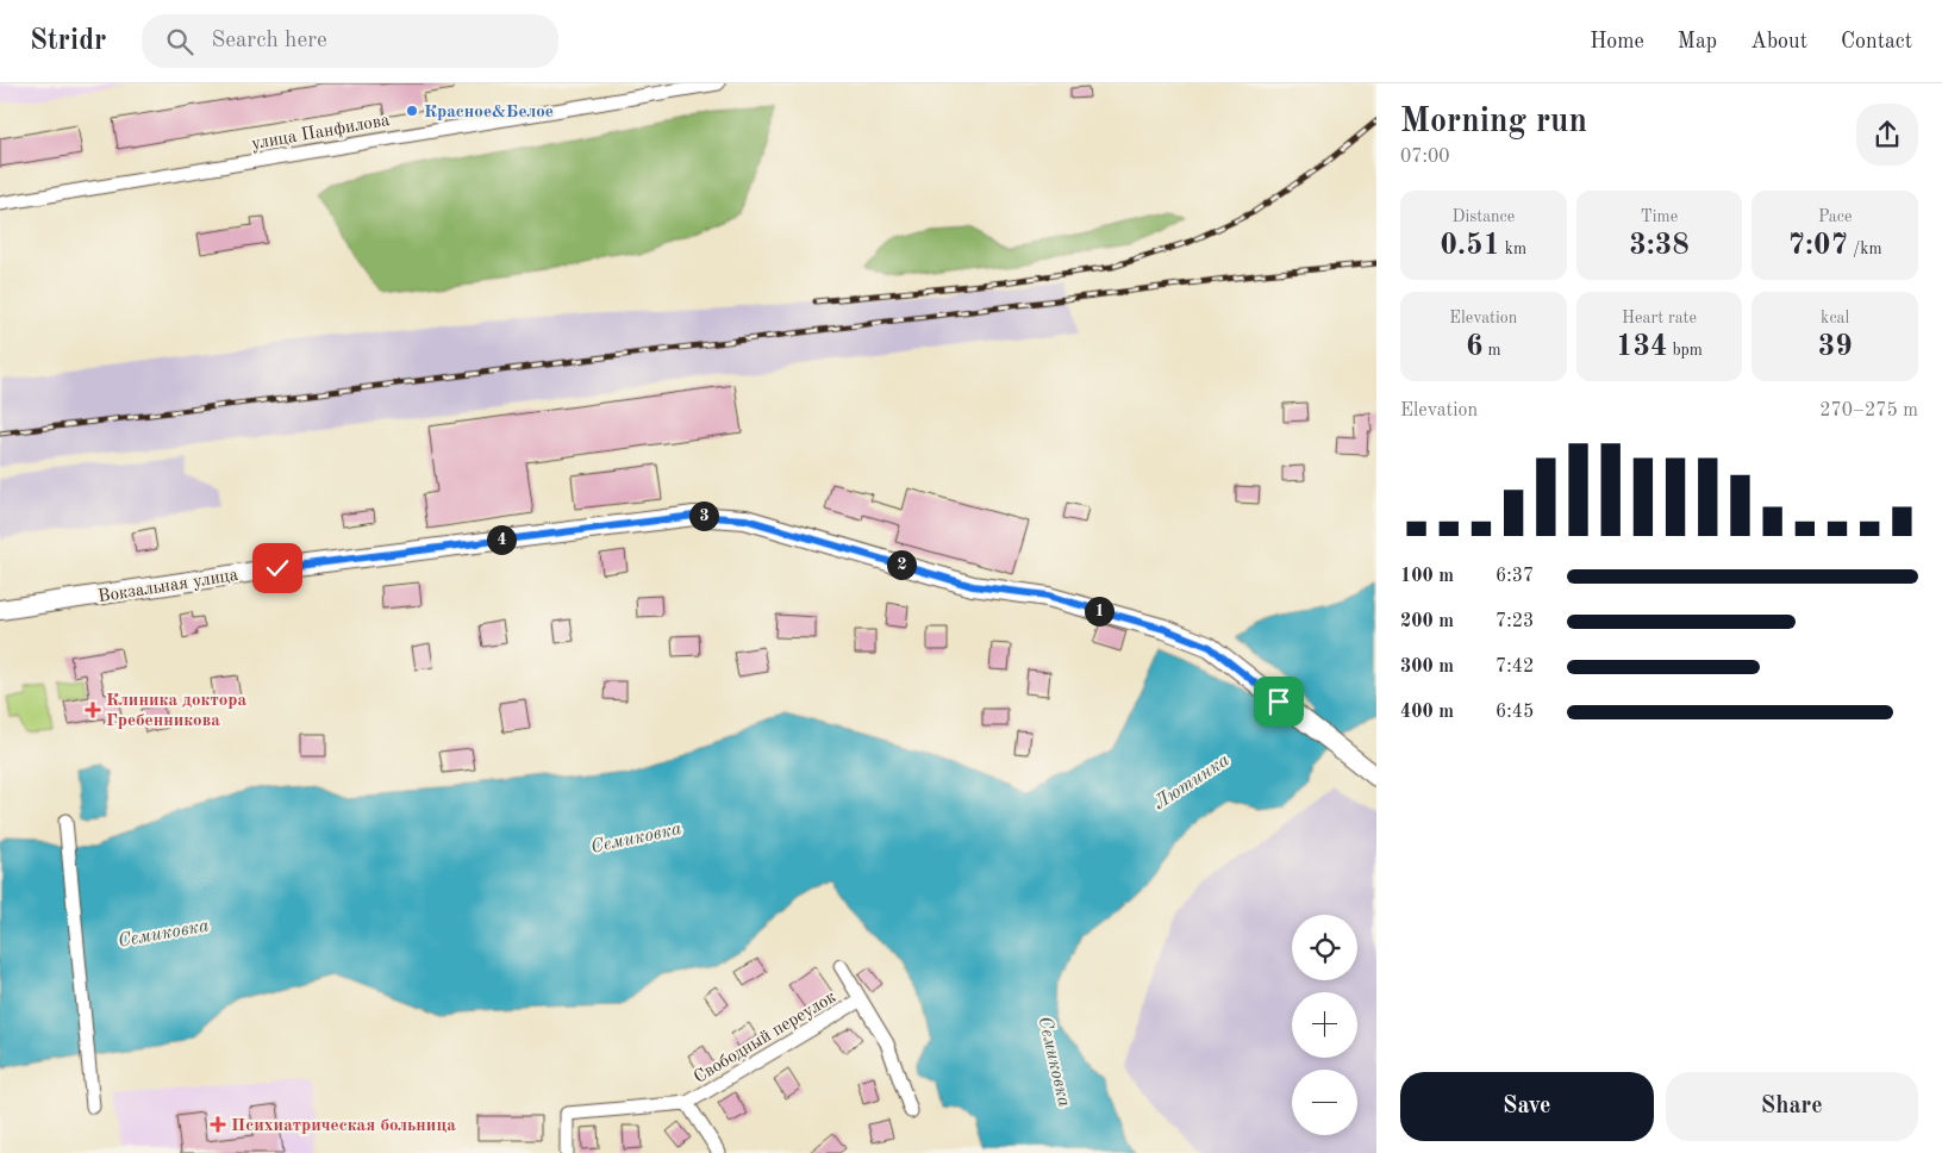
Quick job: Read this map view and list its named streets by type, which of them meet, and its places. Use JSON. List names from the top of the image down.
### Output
{
  "streets": {
    "main road": ["Вокзальная улица"],
    "street": ["улица Панфилова", "Свободный переулок"]
  },
  "water": ["Лютинка", "Семиковка"],
  "places": {
    "other": ["Красное&Белое"],
    "health": ["Клиника доктора Гребенникова", "Психиатрическая больница"]
  },
  "page": {
    "header": "Stridr",
    "search": "Search here",
    "nav": [
      "Home",
      "Map",
      "About",
      "Contact"
    ],
    "heading": ["Morning run", "07:00"],
    "stats": [
      ["Distance", "0.51 km"],
      ["Time", "3:38"],
      ["Pace", "7:07 /km"],
      ["Elevation", "6 m"],
      ["Heart rate", "134 bpm"],
      ["kcal", "39"]
    ],
    "chart": ["Elevation", "270–275 m"],
    "pins": [
      "3",
      "4",
      "2",
      "1"
    ],
    "list": [
      {
        "name": "100 m",
        "note": "6:37"
      },
      {
        "name": "200 m",
        "note": "7:23"
      },
      {
        "name": "300 m",
        "note": "7:42"
      },
      {
        "name": "400 m",
        "note": "6:45"
      }
    ],
    "map_buttons": ["+", "−"],
    "buttons": ["Save", "Share"]
  }
}
